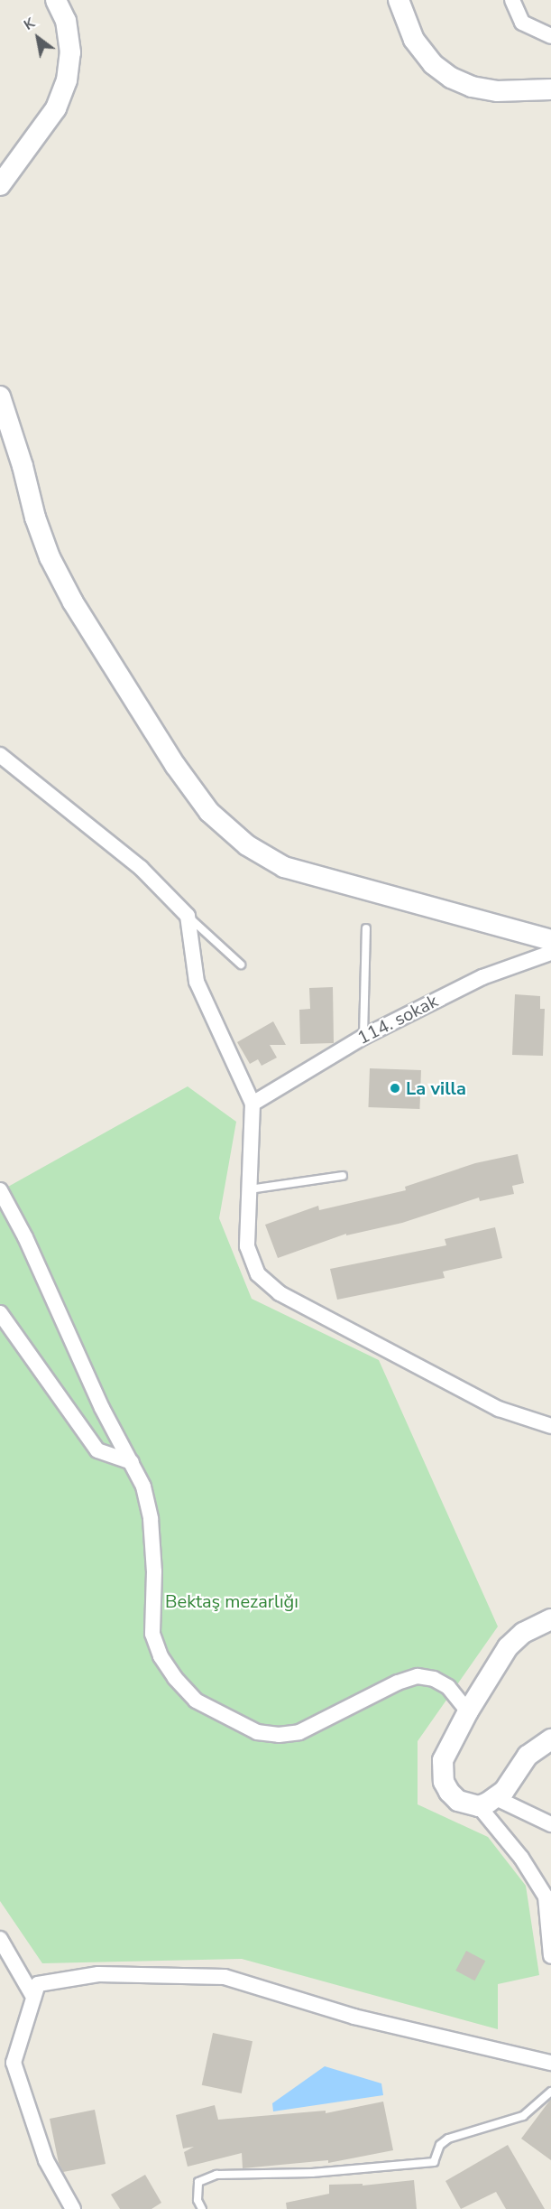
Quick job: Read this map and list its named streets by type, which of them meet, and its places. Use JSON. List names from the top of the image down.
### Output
{
  "streets": {
    "street": ["114. sokak"]
  },
  "parks": ["Bektaş mezarlığı"],
  "places": ["La villa"],
  "north": "top left"
}
